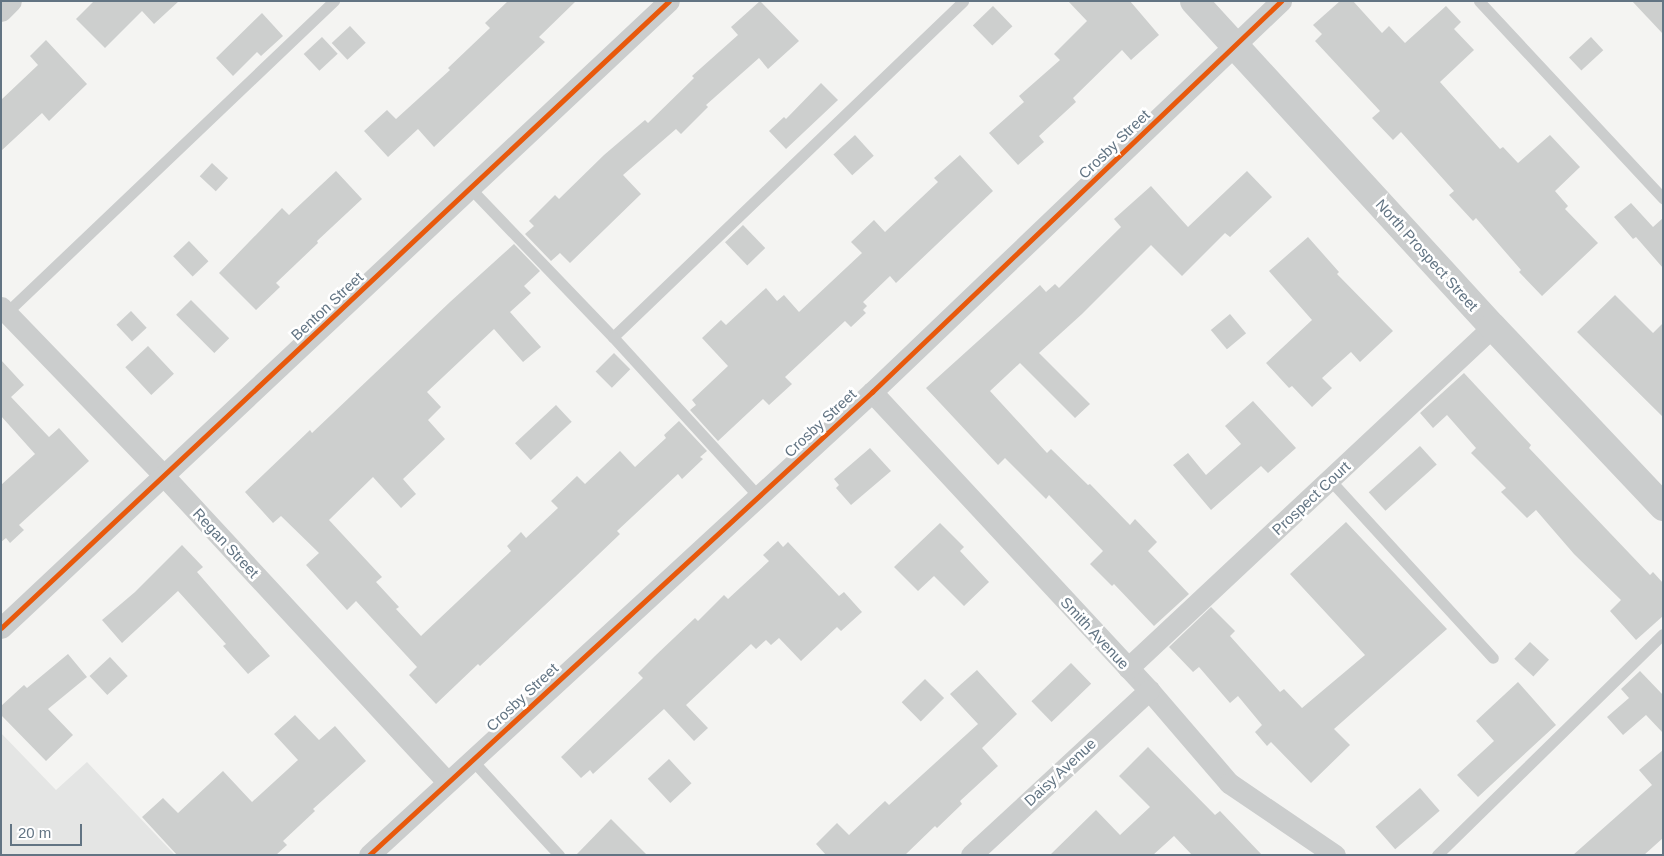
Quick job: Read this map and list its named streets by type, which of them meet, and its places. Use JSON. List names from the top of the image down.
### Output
{
  "streets": {
    "street": [
      "Crosby Street",
      "North Prospect Street",
      "Benton Street",
      "Prospect Court",
      "Regan Street",
      "Smith Avenue",
      "Daisy Avenue"
    ]
  },
  "crossings": [
    ["Crosby Street", "North Prospect Street"],
    ["Crosby Street", "Regan Street"],
    ["Crosby Street", "Smith Avenue"],
    ["North Prospect Street", "Prospect Court"],
    ["Benton Street", "Regan Street"],
    ["Prospect Court", "Smith Avenue"],
    ["Smith Avenue", "Daisy Avenue"]
  ],
  "scale_bar": "20 m"
}
